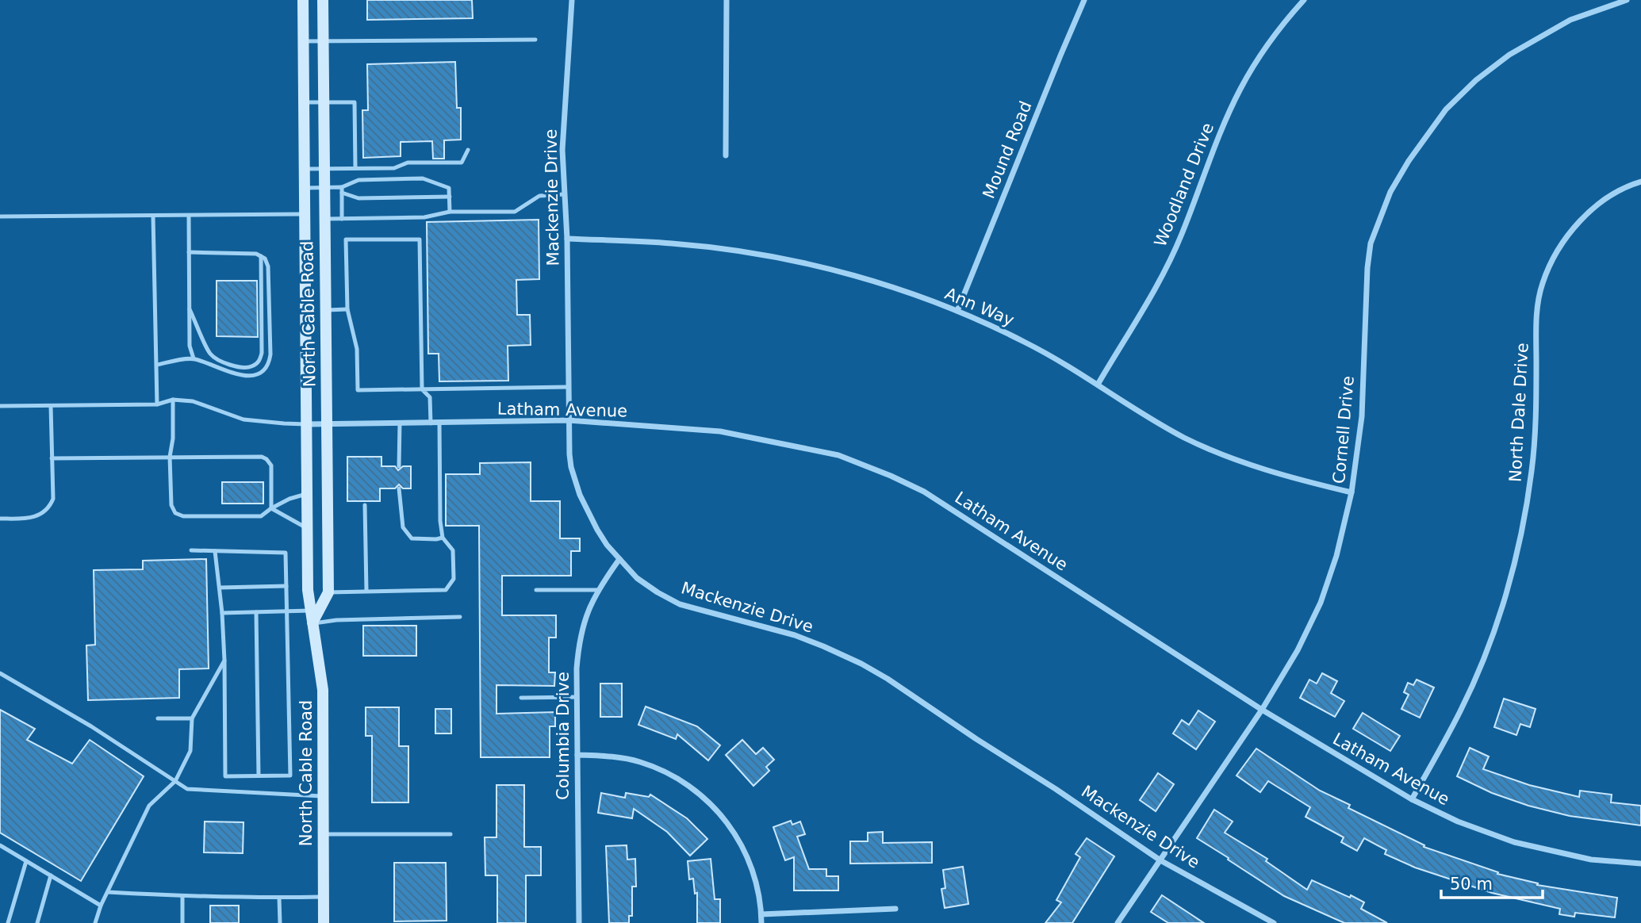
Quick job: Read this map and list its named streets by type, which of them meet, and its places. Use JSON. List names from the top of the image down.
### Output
{
  "streets": {
    "street": [
      "Mound Road",
      "Woodland Drive",
      "Mackenzie Drive",
      "Ann Way",
      "North Cable Road",
      "Latham Avenue",
      "North Dale Drive",
      "Cornell Drive",
      "Columbia Drive"
    ]
  },
  "crossings": [
    ["Mound Road", "Ann Way"],
    ["Woodland Drive", "Ann Way"],
    ["Mackenzie Drive", "Ann Way"],
    ["Mackenzie Drive", "Latham Avenue"],
    ["Mackenzie Drive", "Cornell Drive"],
    ["Mackenzie Drive", "Columbia Drive"],
    ["Ann Way", "Cornell Drive"],
    ["North Cable Road", "Latham Avenue"],
    ["Latham Avenue", "North Dale Drive"],
    ["Latham Avenue", "Cornell Drive"]
  ],
  "scale_bar": "50 m"
}
